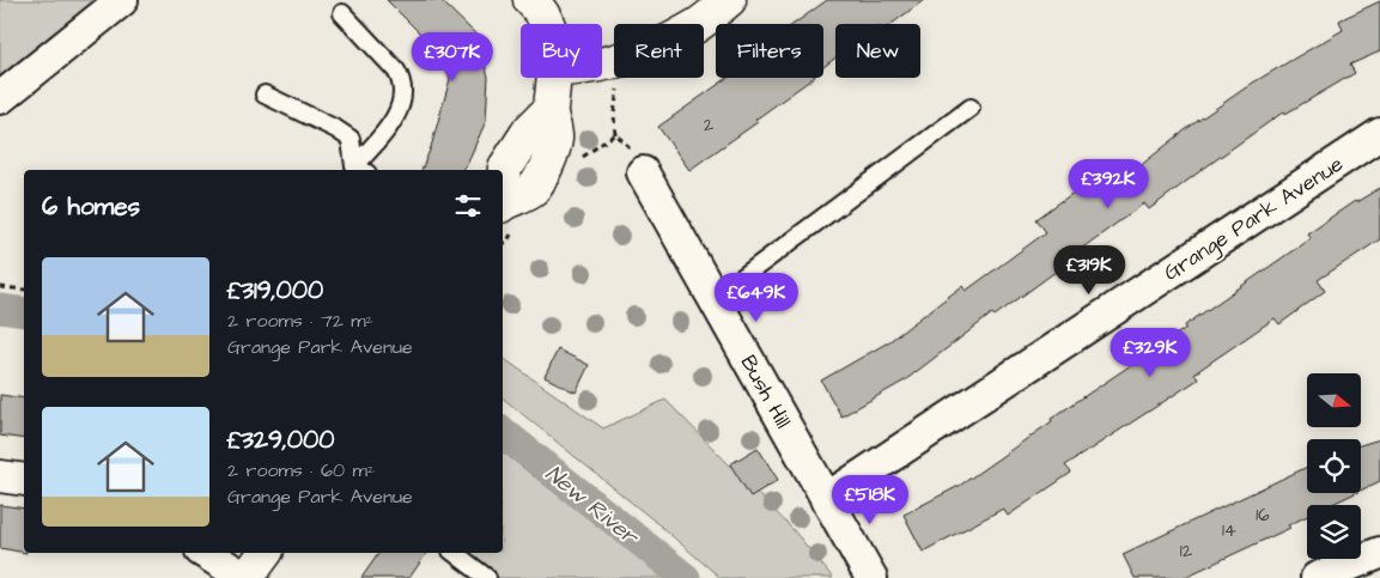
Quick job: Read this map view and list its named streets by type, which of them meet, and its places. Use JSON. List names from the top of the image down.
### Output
{
  "streets": {
    "street": ["Grange Park Avenue", "Bush Hill"]
  },
  "crossings": [
    ["Grange Park Avenue", "Bush Hill"]
  ],
  "water": ["New River"],
  "house_numbers": [
    "2",
    "16",
    "14",
    "12"
  ],
  "north": "right",
  "page": {
    "chip": [
      "Buy",
      "Rent",
      "Filters",
      "New"
    ],
    "price": [
      "£307K",
      "£392K",
      "£319K",
      "£649K",
      "£329K",
      "£518K"
    ],
    "heading": "6 homes",
    "list": [
      {
        "name": "£319,000",
        "note": "2 rooms · 72 m² · Grange Park Avenue"
      },
      {
        "name": "£329,000",
        "note": "2 rooms · 60 m² · Grange Park Avenue"
      }
    ]
  }
}
